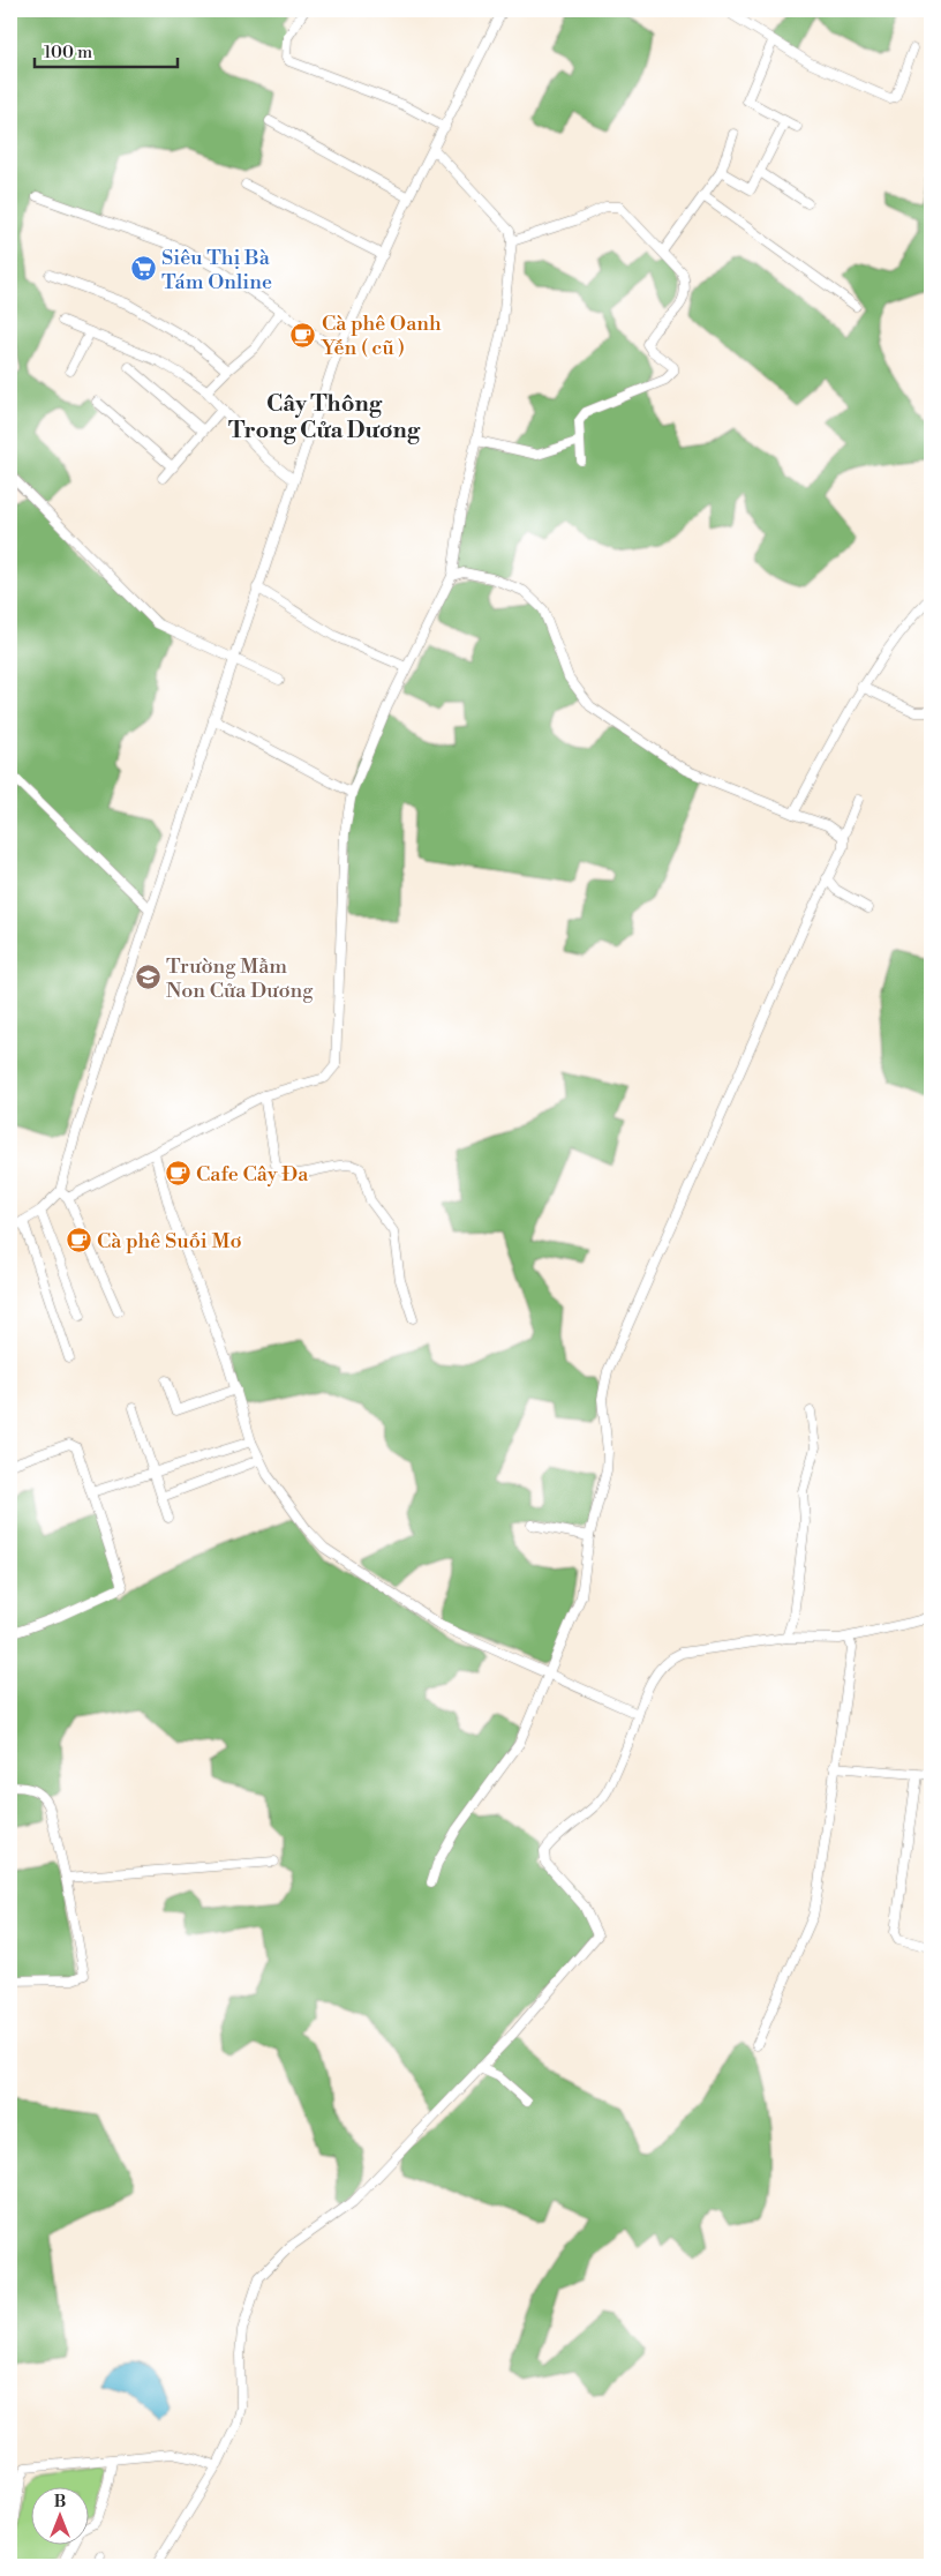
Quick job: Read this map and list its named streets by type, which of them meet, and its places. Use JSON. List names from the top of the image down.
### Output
{
  "districts": ["Cây Thông Trong Cửa Dương"],
  "places": {
    "supermarket": ["Siêu Thị Bà Tám Online"],
    "cafe": ["Cà phê Oanh Yến ( cũ )", "Cafe Cây Đa", "Cà phê Suối Mơ"],
    "school or university": ["Trường Mầm Non Cửa Dương"]
  },
  "scale_bar": "100 m",
  "north": "top"
}
